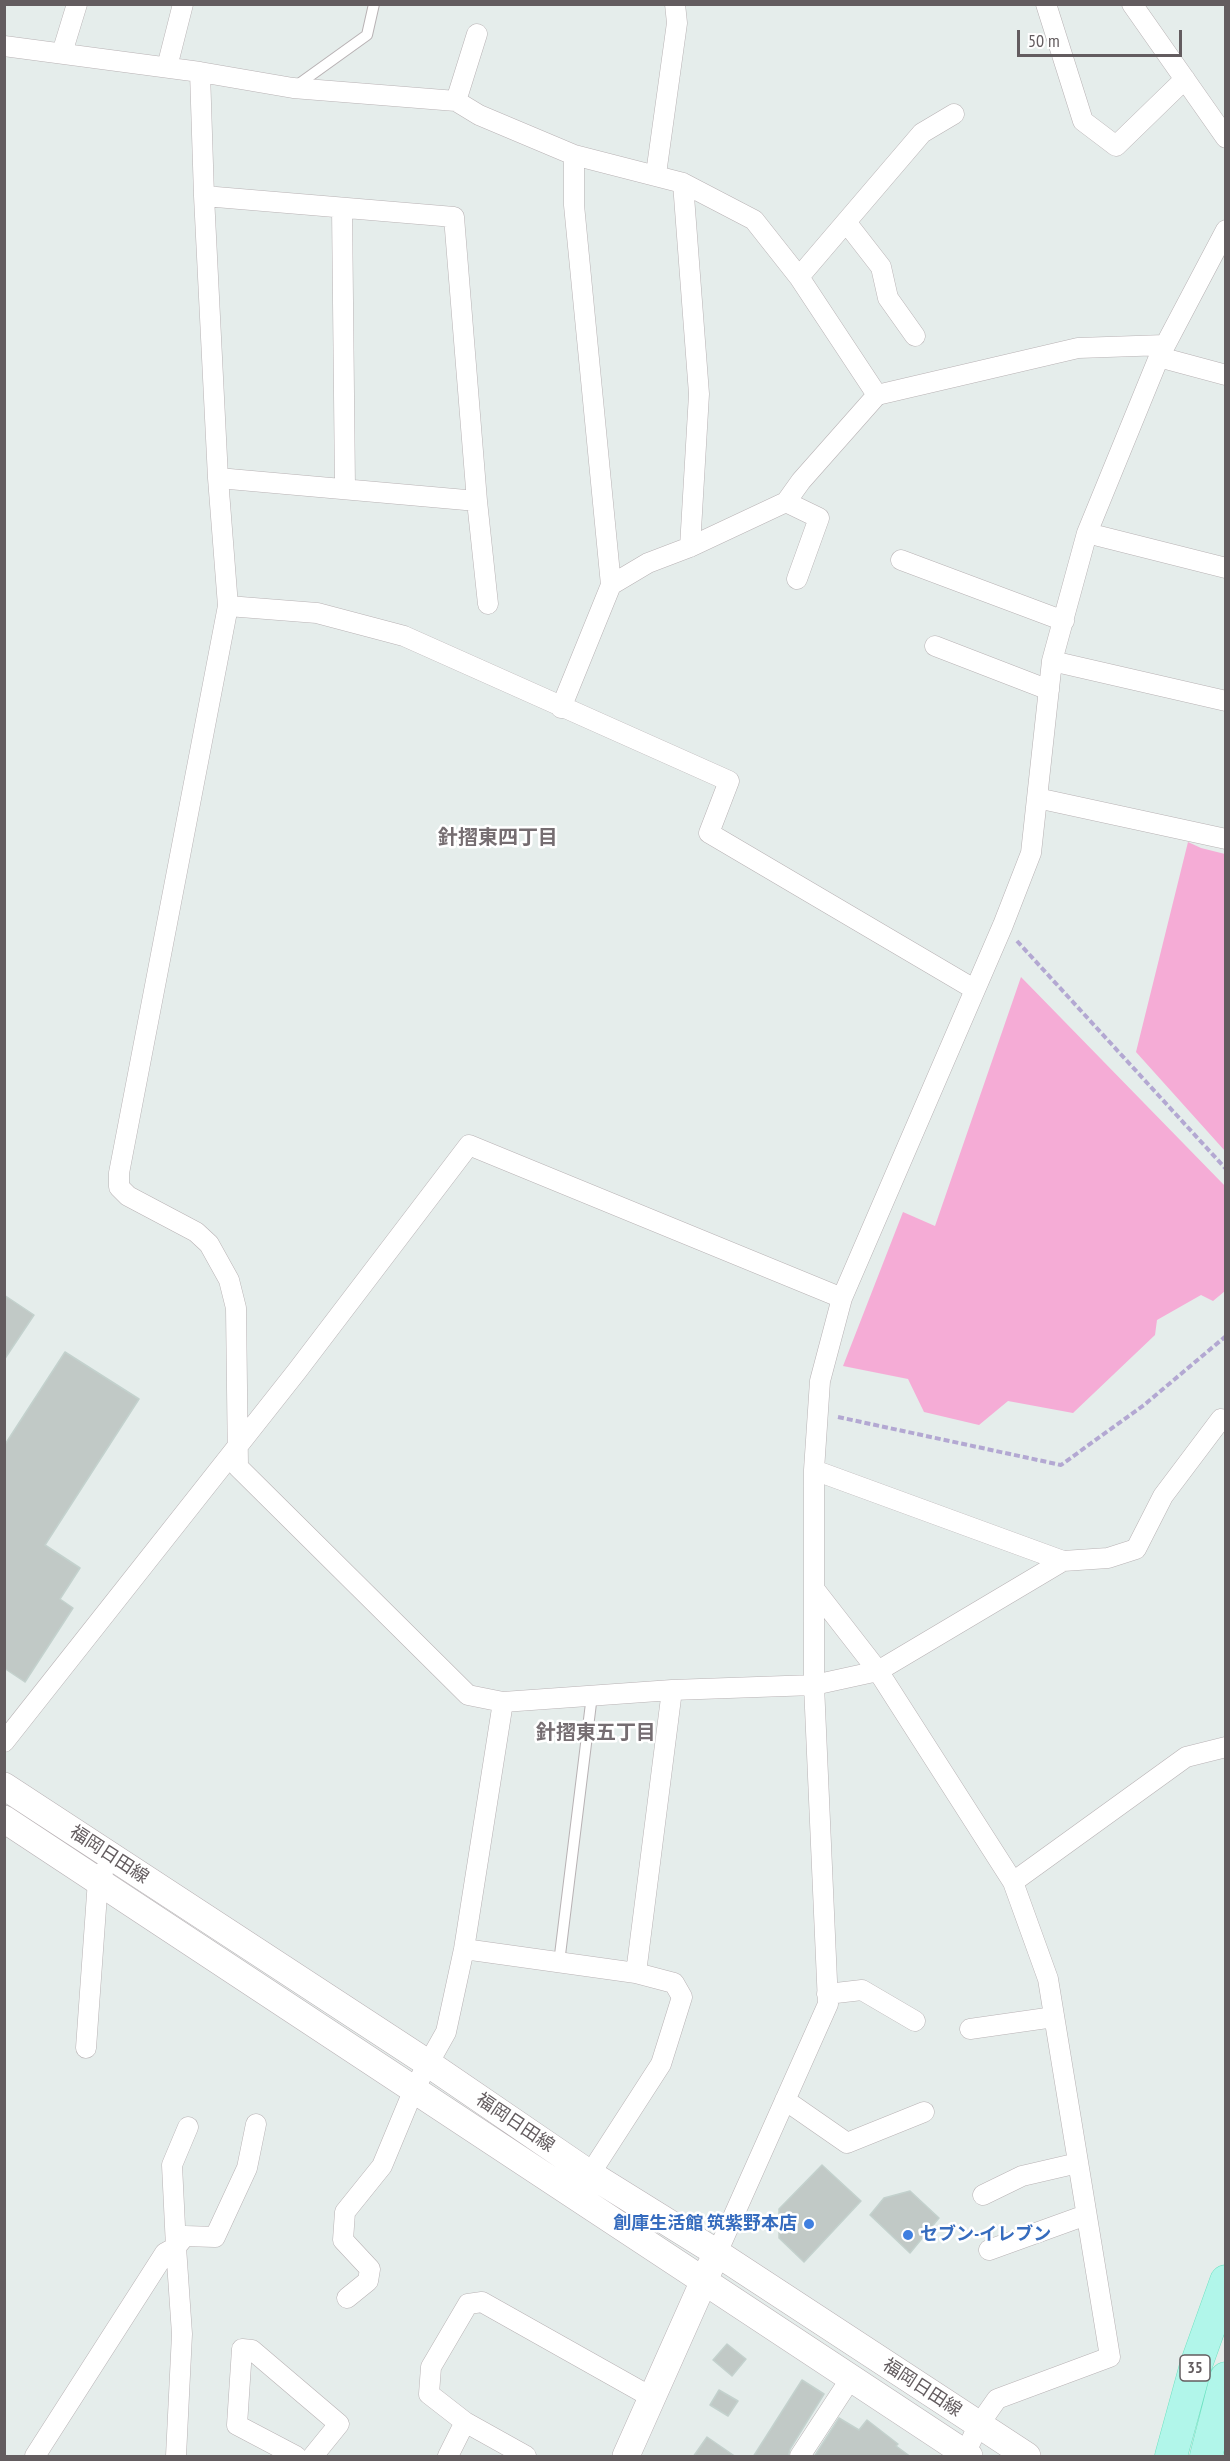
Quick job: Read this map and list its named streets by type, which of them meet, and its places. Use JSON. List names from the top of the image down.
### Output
{
  "streets": {
    "main road": ["福岡日田線", "35"]
  },
  "districts": ["針摺東四丁目", "針摺東五丁目"],
  "places": ["創庫生活館 筑紫野本店", "セブン-イレブン"],
  "scale_bar": "50 m"
}
